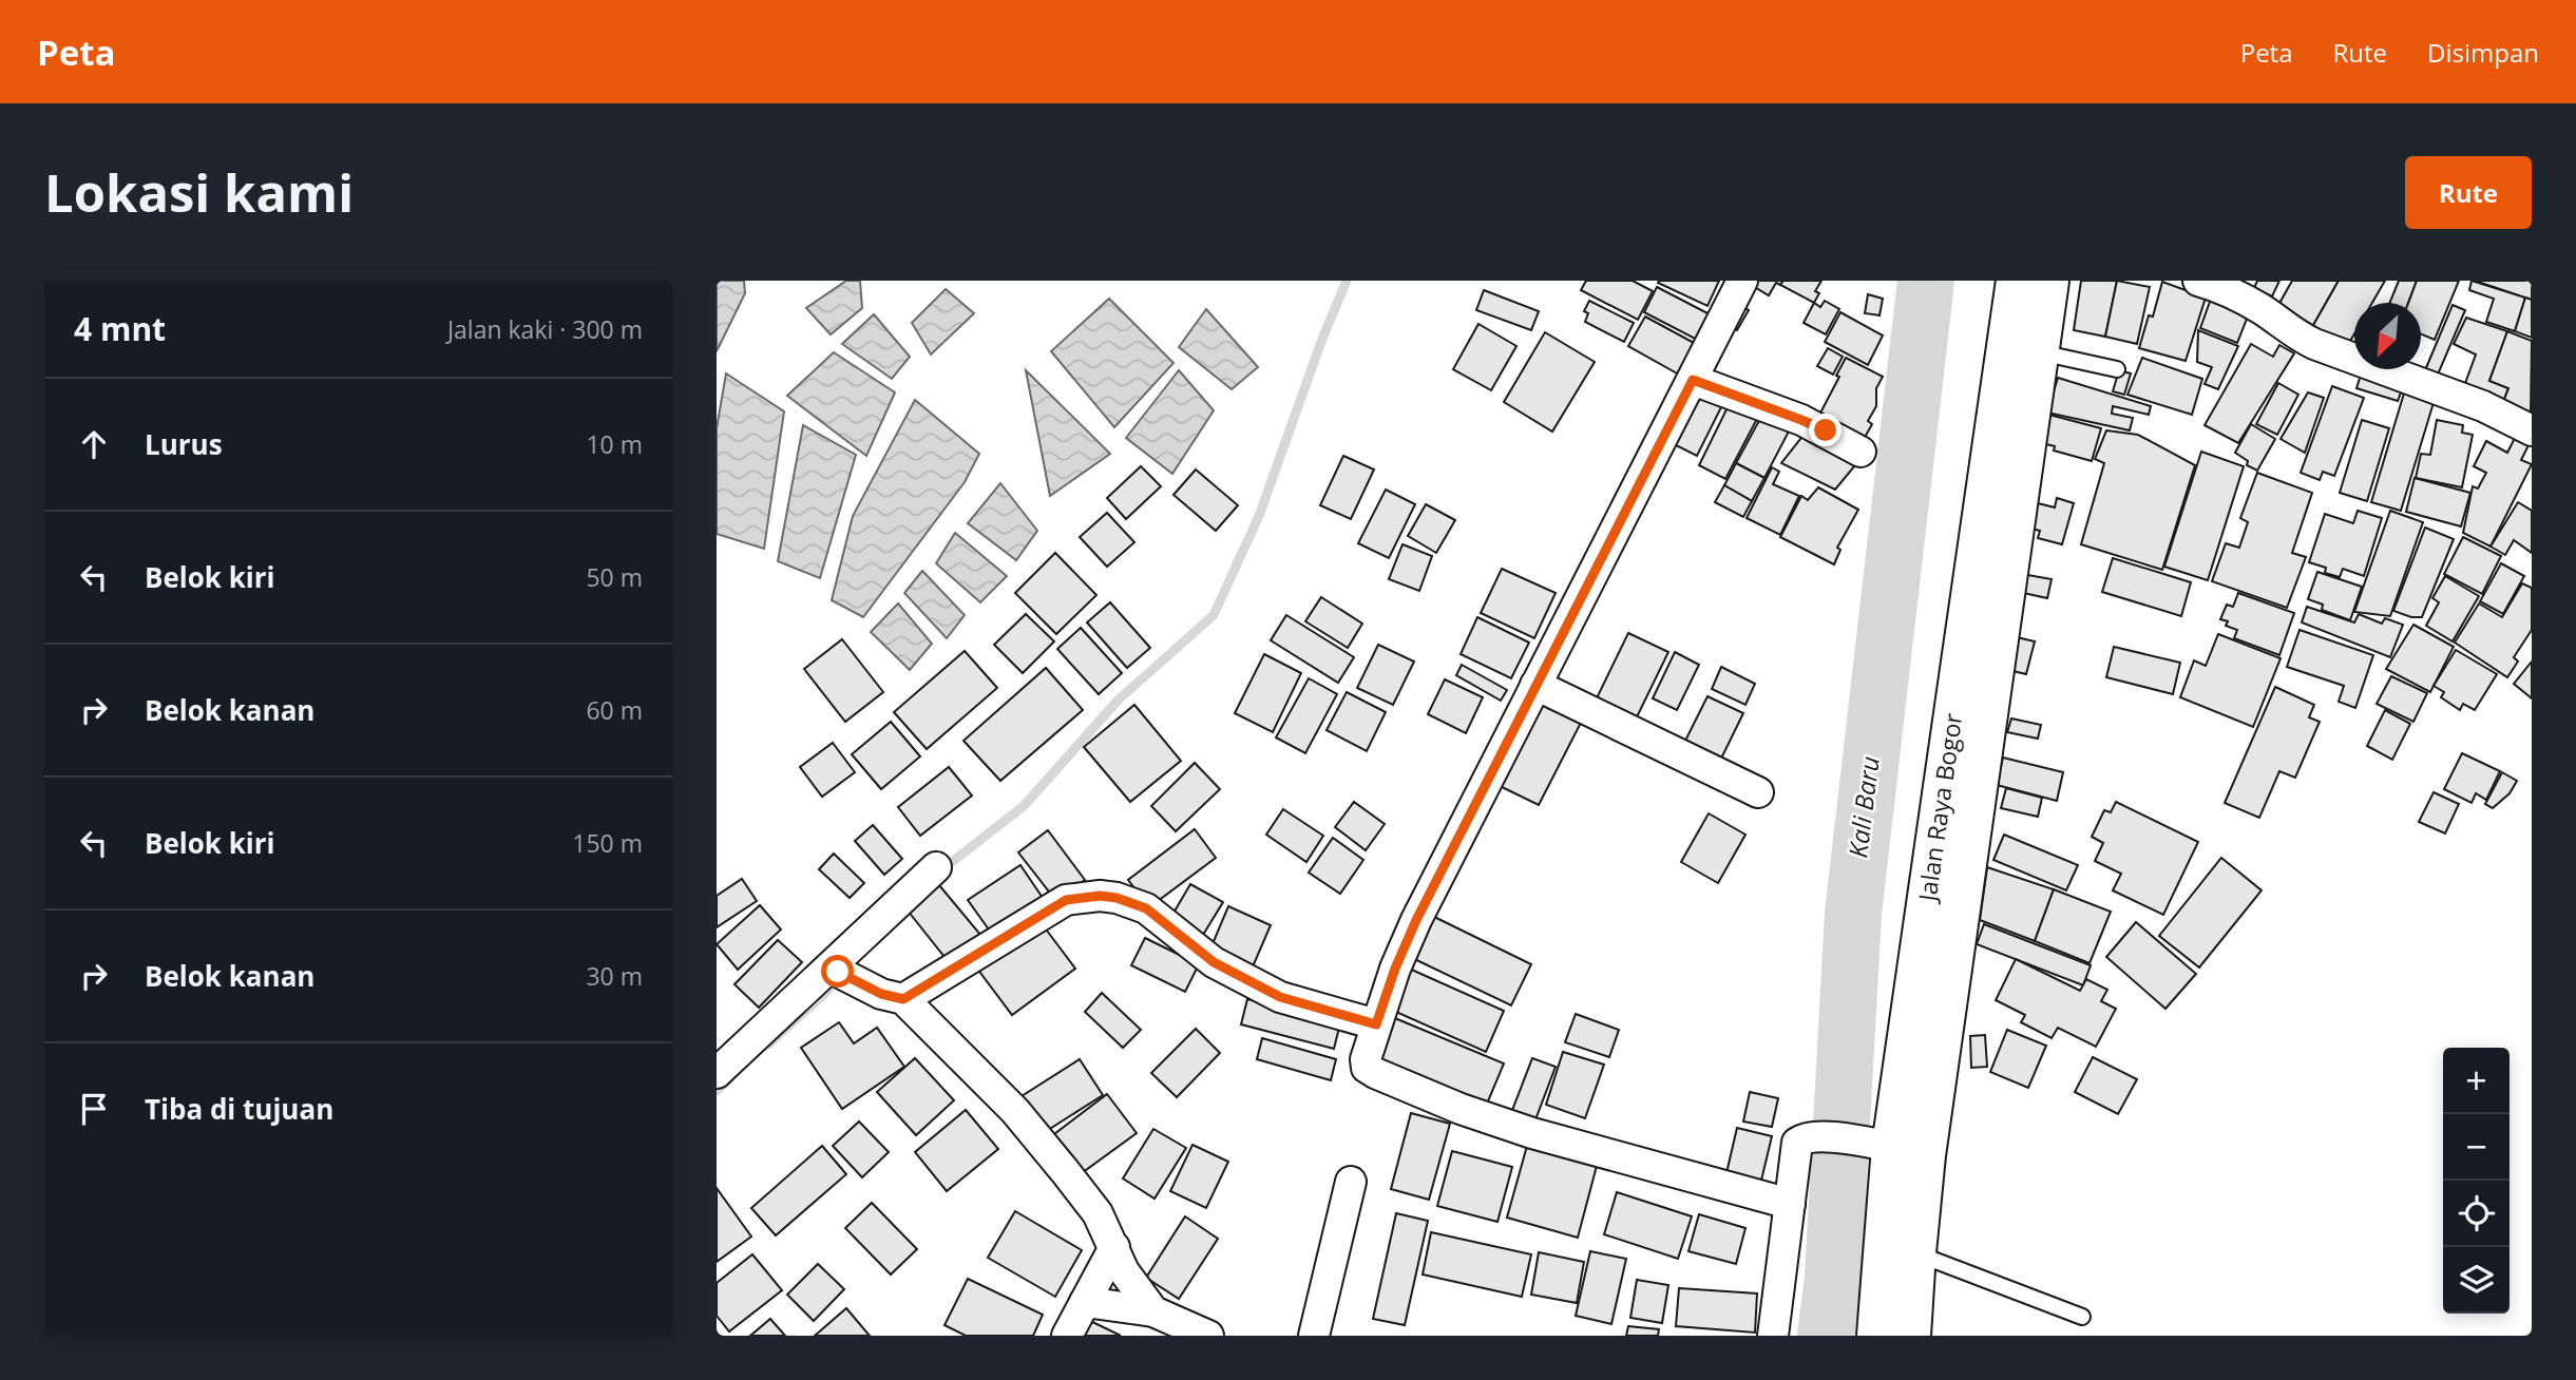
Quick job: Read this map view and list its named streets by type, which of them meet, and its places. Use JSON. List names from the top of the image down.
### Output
{
  "streets": {
    "highway": ["Jalan Raya Bogor"]
  },
  "water": ["Kali Baru"],
  "north": "bottom left",
  "page": {
    "header": "Peta",
    "nav": ["Peta", "Rute", "Disimpan"],
    "buttons": "Rute",
    "title": "Lokasi kami",
    "heading": ["4 mnt", "Jalan kaki · 300 m"],
    "list": [
      ["Lurus", "10 m"],
      ["Belok kiri", "50 m"],
      ["Belok kanan", "60 m"],
      ["Belok kiri", "150 m"],
      ["Belok kanan", "30 m"],
      "Tiba di tujuan"
    ],
    "map_buttons": ["+", "−"]
  }
}
